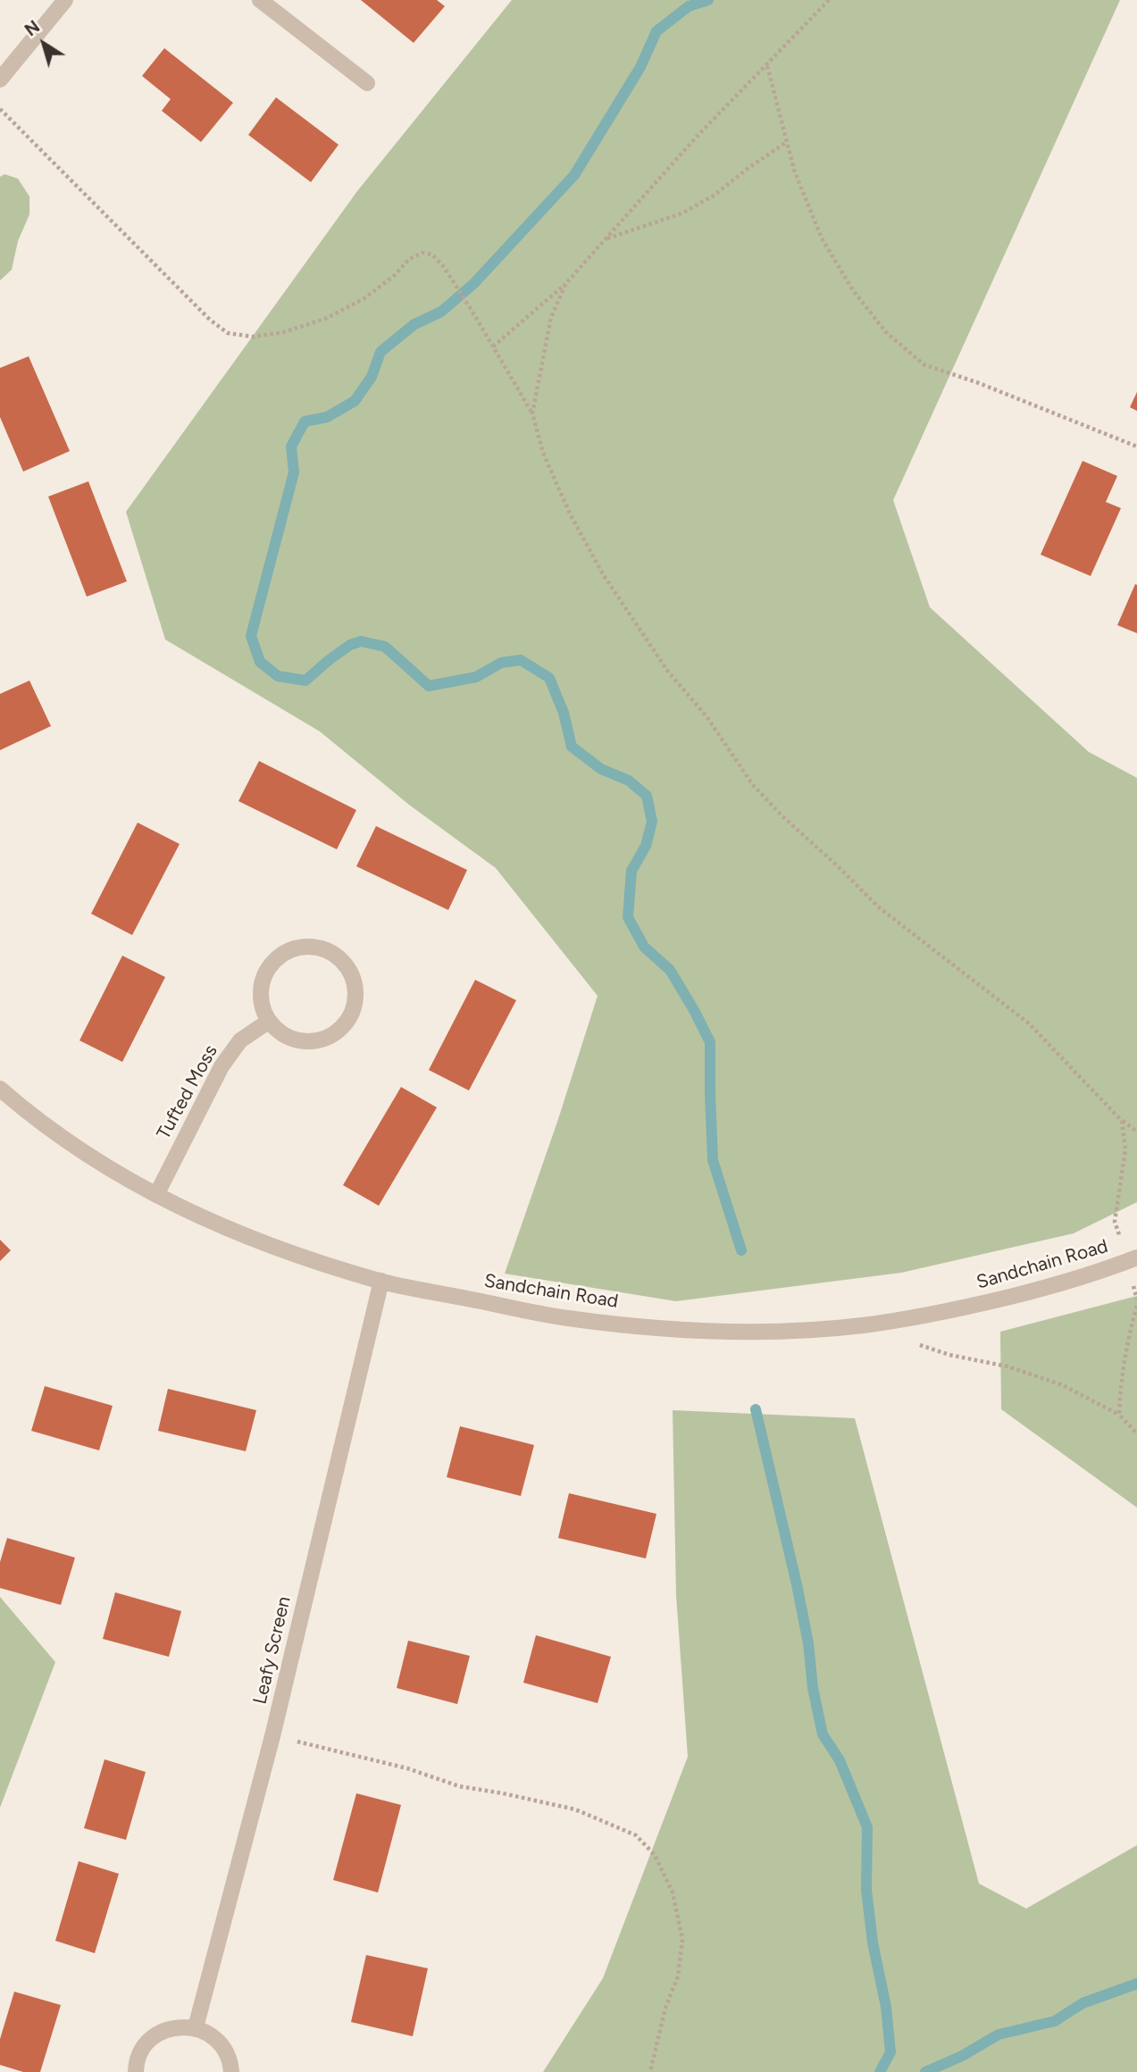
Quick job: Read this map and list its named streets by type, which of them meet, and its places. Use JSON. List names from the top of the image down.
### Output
{
  "streets": {
    "street": ["Tufted Moss", "Sandchain Road", "Leafy Screen"]
  },
  "crossings": [
    ["Tufted Moss", "Sandchain Road"],
    ["Sandchain Road", "Leafy Screen"]
  ],
  "north": "top left"
}
